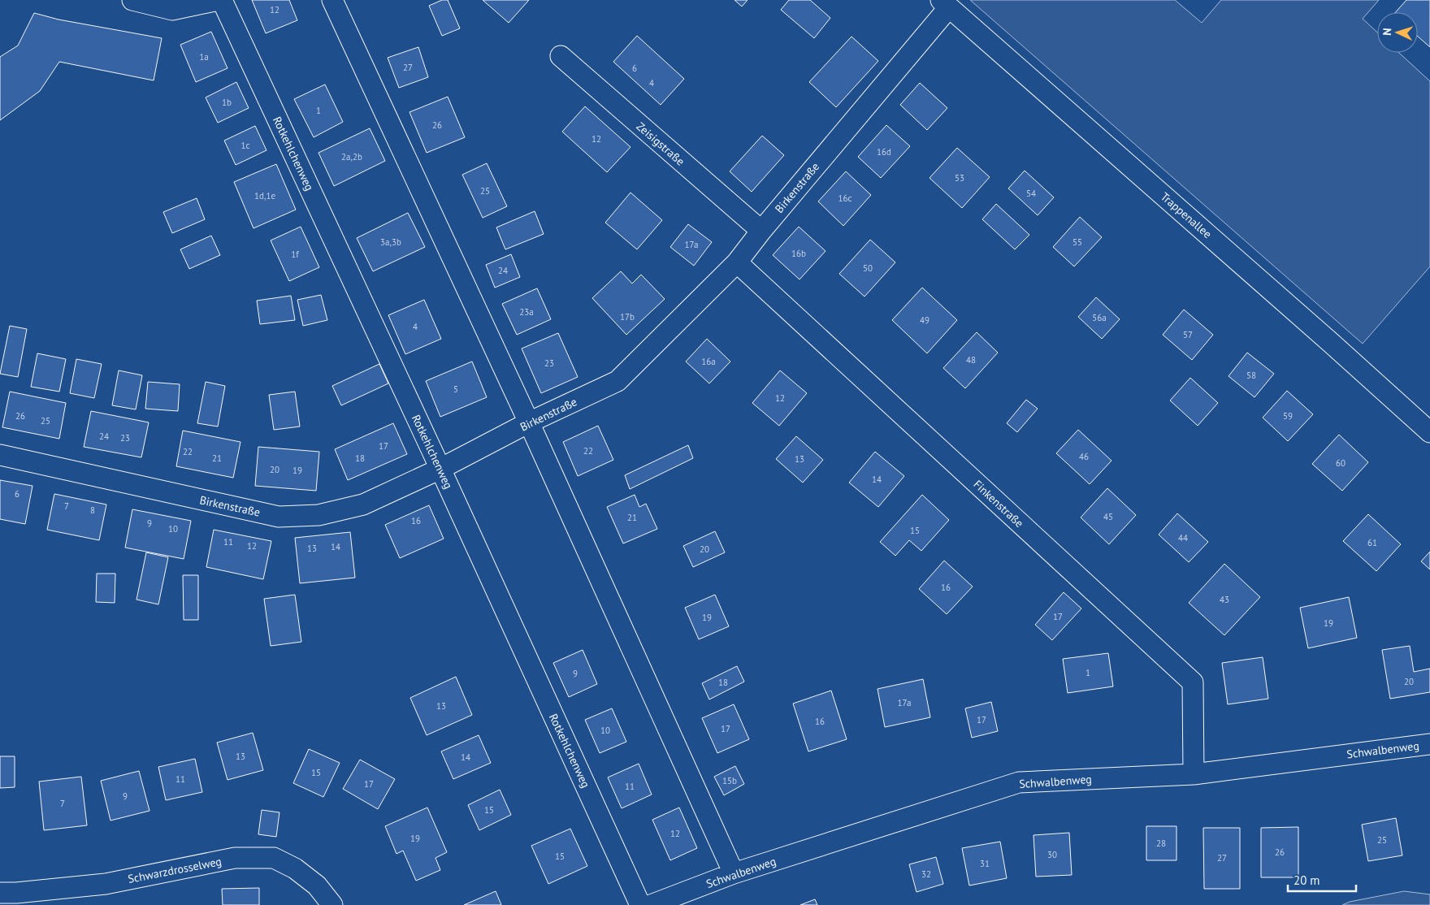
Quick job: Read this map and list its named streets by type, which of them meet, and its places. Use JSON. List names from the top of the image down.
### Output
{
  "streets": {
    "street": [
      "Zeisigstraße",
      "Rotkehlchenweg",
      "Birkenstraße",
      "Trappenallee",
      "Finkenstraße",
      "Schwalbenweg",
      "Schwarzdrosselweg"
    ]
  },
  "crossings": [
    ["Zeisigstraße", "Birkenstraße"],
    ["Rotkehlchenweg", "Birkenstraße"],
    ["Birkenstraße", "Trappenallee"],
    ["Birkenstraße", "Finkenstraße"],
    ["Finkenstraße", "Schwalbenweg"]
  ],
  "house_numbers": [
    "12",
    "1a",
    "27",
    "6",
    "4",
    "1b",
    "1",
    "26",
    "12",
    "1c",
    "16d",
    "2a,2b",
    "53",
    "25",
    "54",
    "1d,1e",
    "16c",
    "3a,3b",
    "55",
    "17a",
    "16b",
    "1f",
    "50",
    "24",
    "23a",
    "17b",
    "56a",
    "49",
    "4",
    "57",
    "48",
    "16a",
    "23",
    "58",
    "5",
    "12",
    "26",
    "59",
    "25",
    "24",
    "23",
    "17",
    "22",
    "22",
    "46",
    "21",
    "18",
    "13",
    "60",
    "20",
    "19",
    "14",
    "6",
    "7",
    "8",
    "45",
    "21",
    "16",
    "9",
    "10",
    "15",
    "44",
    "11",
    "61",
    "12",
    "14",
    "13",
    "20",
    "16",
    "43",
    "17",
    "19",
    "19",
    "1",
    "9",
    "20",
    "18",
    "17a",
    "13",
    "17",
    "16",
    "17",
    "10",
    "13",
    "14",
    "15",
    "11",
    "15b",
    "17",
    "11",
    "9",
    "7",
    "15",
    "12",
    "19",
    "25",
    "28",
    "26",
    "30",
    "15",
    "27",
    "31",
    "32"
  ],
  "scale_bar": "20 m",
  "north": "left"
}
